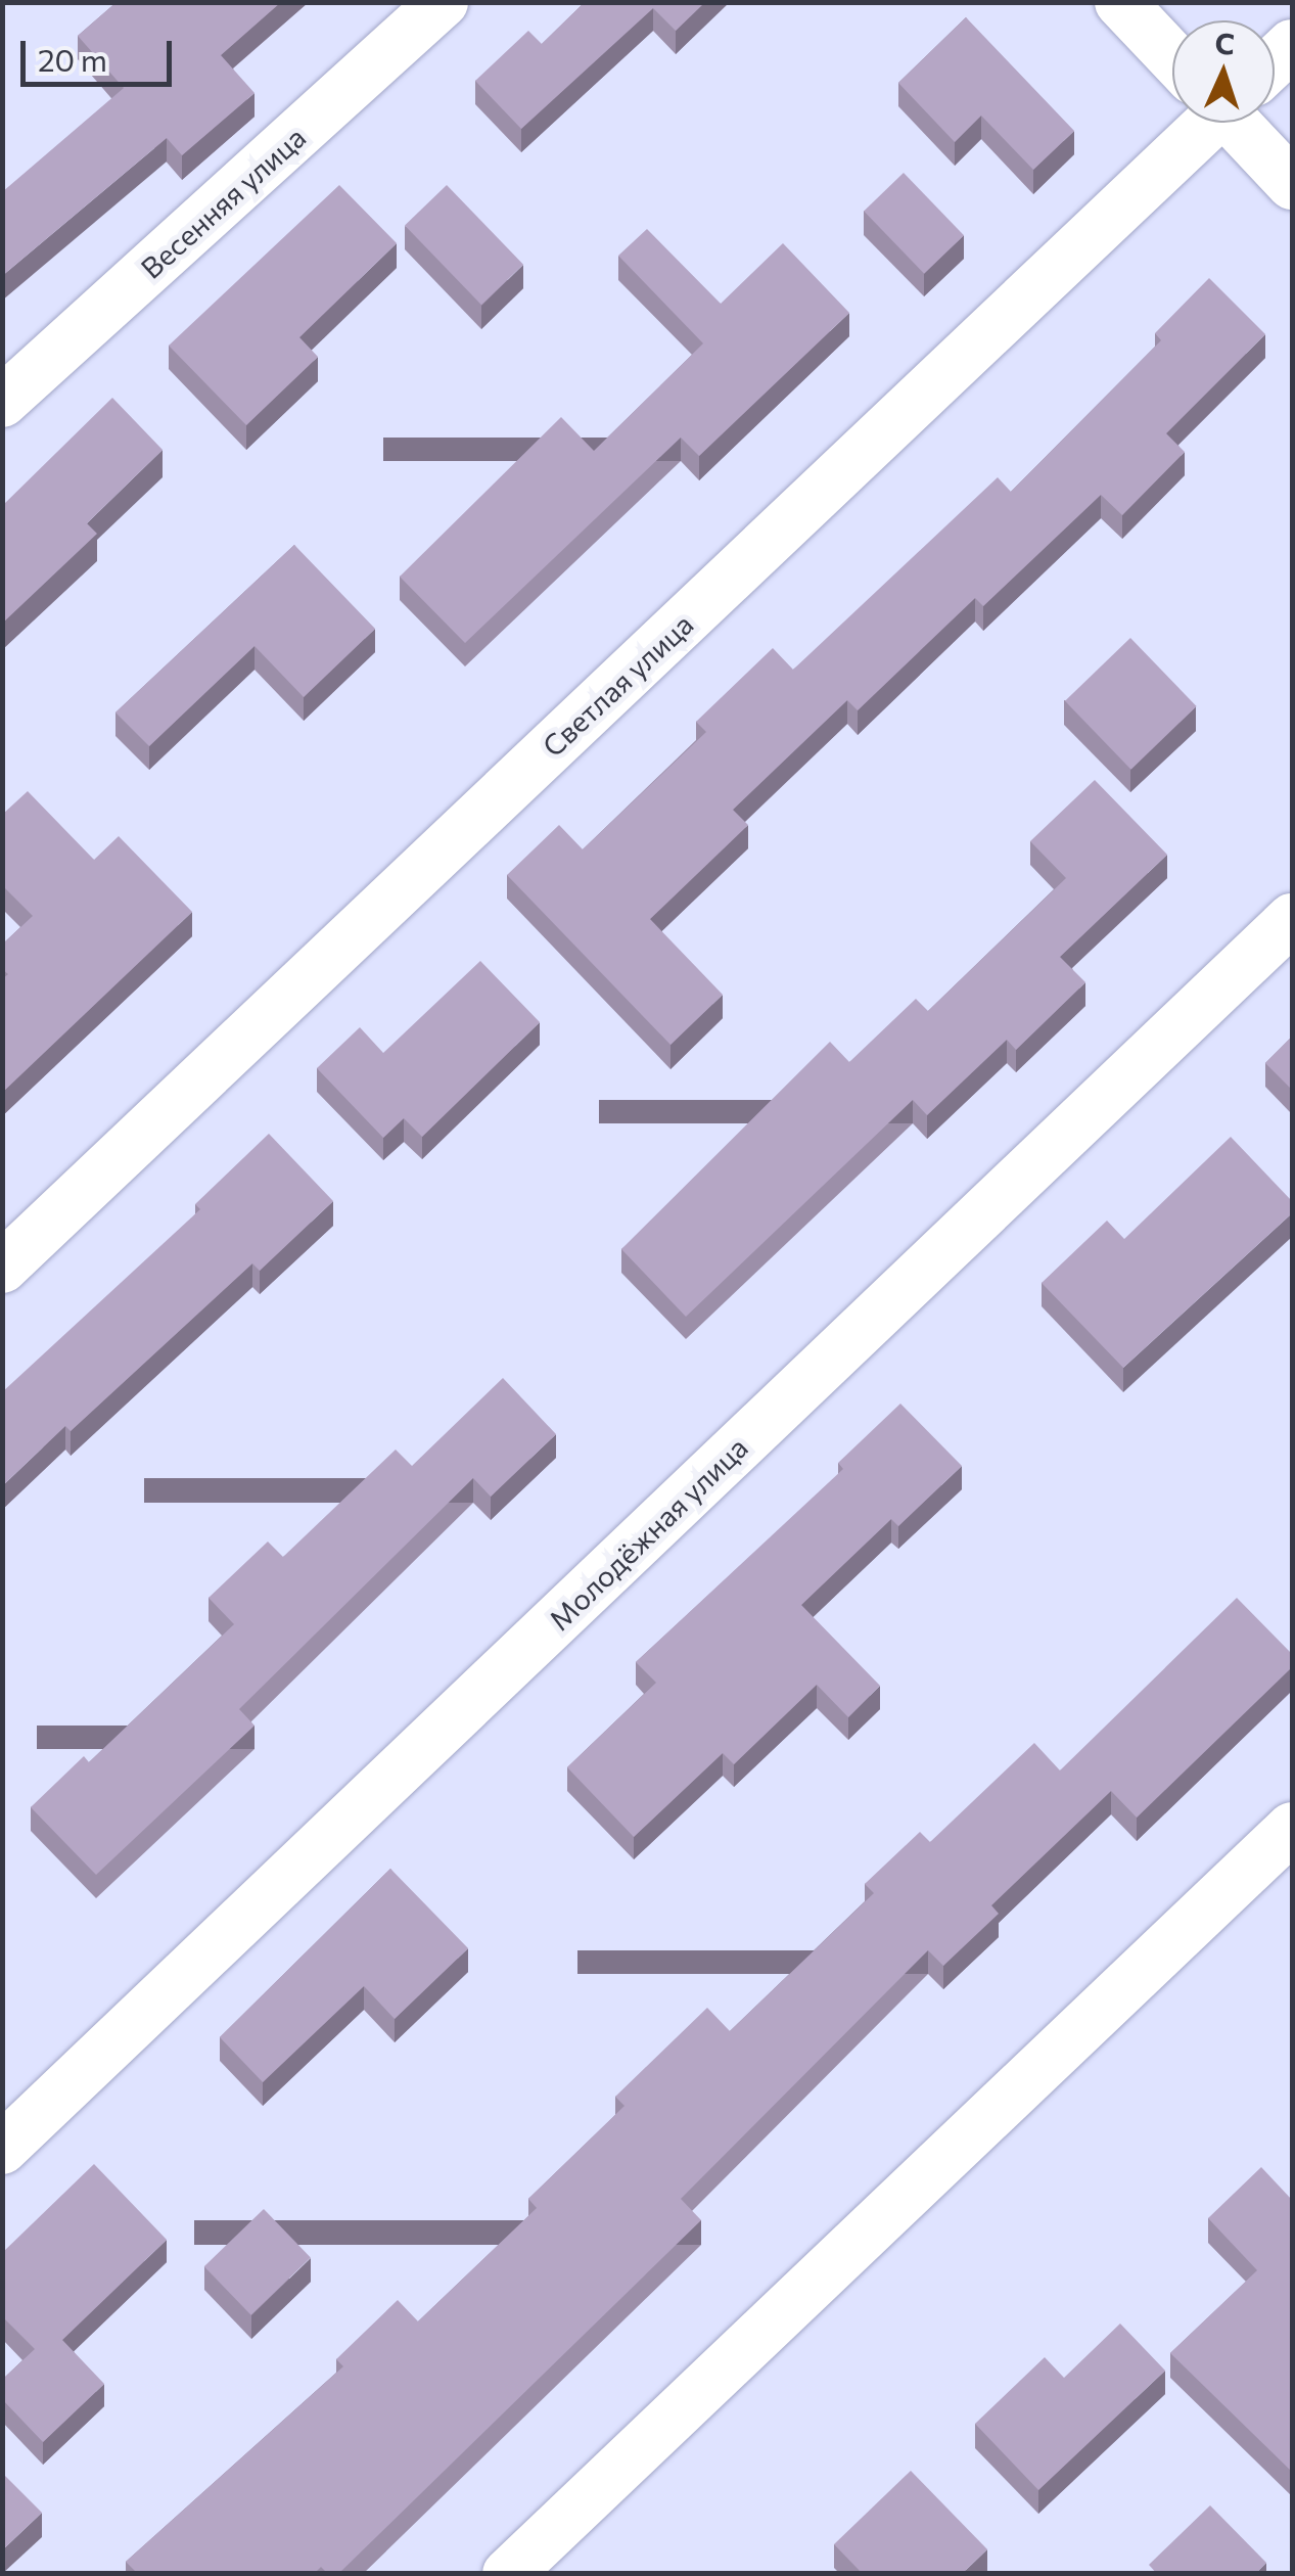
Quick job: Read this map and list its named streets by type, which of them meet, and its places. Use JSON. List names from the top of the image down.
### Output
{
  "streets": {
    "street": ["Весенняя улица", "Светлая улица", "Молодёжная улица"]
  },
  "scale_bar": "20 m",
  "north": "top"
}
